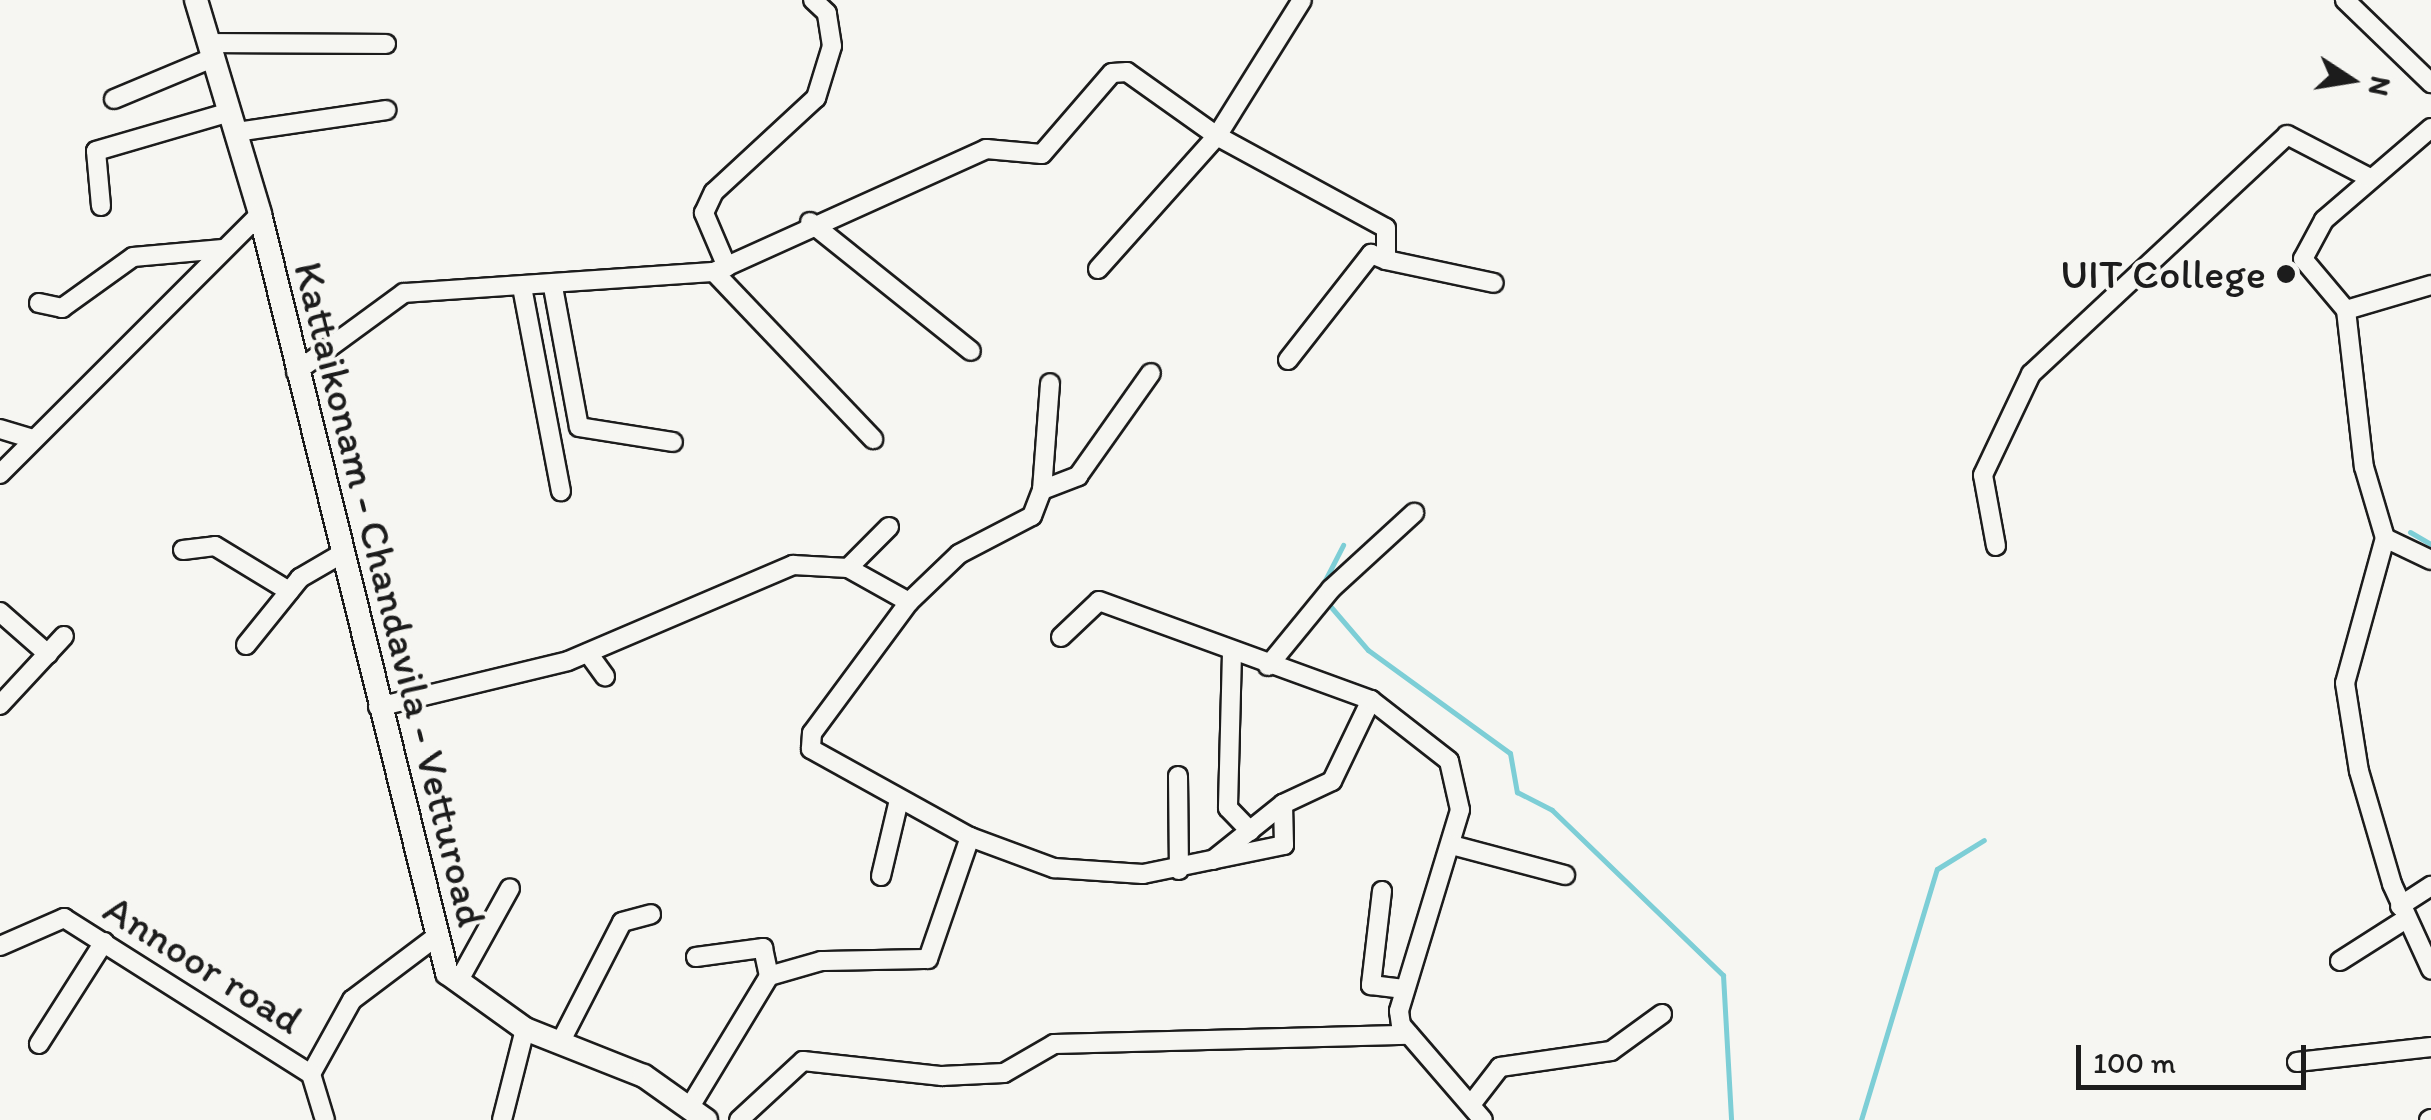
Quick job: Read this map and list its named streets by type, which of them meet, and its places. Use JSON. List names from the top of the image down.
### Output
{
  "streets": {
    "main road": ["Kattaikonam - Chandavila - Vetturoad"],
    "street": ["Annoor road"]
  },
  "crossings": [
    ["Kattaikonam - Chandavila - Vetturoad", "Annoor road"]
  ],
  "places": ["UIT College"],
  "scale_bar": "100 m",
  "north": "right"
}
